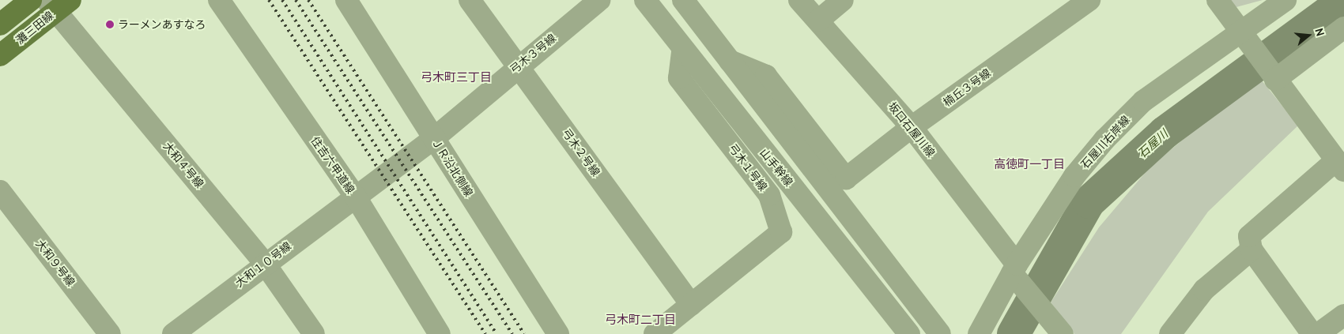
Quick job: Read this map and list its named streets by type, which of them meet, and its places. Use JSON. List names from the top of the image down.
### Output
{
  "streets": {
    "main road": ["灘三田線"],
    "street": [
      "弓木３号線",
      "楠丘３号線",
      "坂口石屋川線",
      "石屋川右岸線",
      "弓木２号線",
      "大和４号線",
      "住吉六甲道線",
      "ＪＲ沿北側線",
      "弓木１号線",
      "山手幹線",
      "大和９号線",
      "大和１０号線"
    ]
  },
  "crossings": [
    ["灘三田線", "大和４号線"],
    ["弓木３号線", "弓木２号線"],
    ["弓木３号線", "住吉六甲道線"],
    ["弓木３号線", "ＪＲ沿北側線"],
    ["弓木３号線", "大和１０号線"],
    ["楠丘３号線", "坂口石屋川線"],
    ["坂口石屋川線", "石屋川右岸線"],
    ["弓木２号線", "弓木１号線"],
    ["大和４号線", "大和１０号線"],
    ["住吉六甲道線", "大和１０号線"],
    ["弓木１号線", "山手幹線"]
  ],
  "districts": ["弓木町三丁目", "高徳町一丁目", "弓木町二丁目"],
  "water": ["石屋川"],
  "places": ["ラーメンあすなろ"],
  "north": "right"
}
